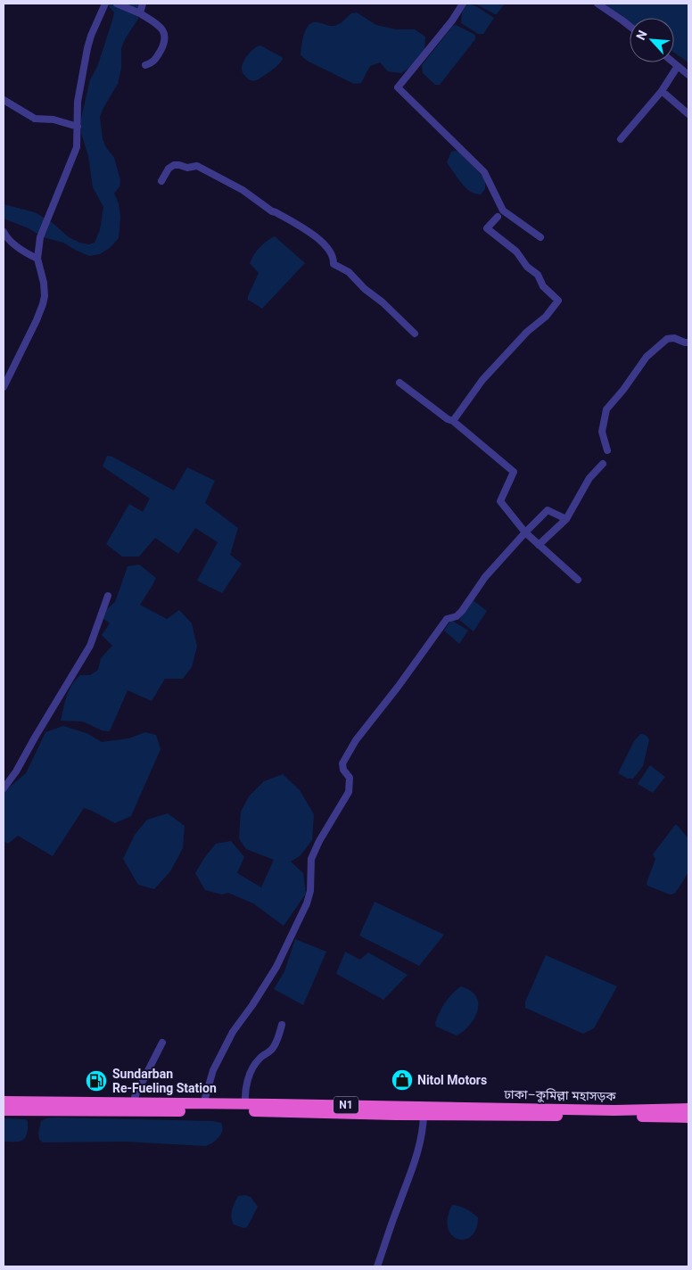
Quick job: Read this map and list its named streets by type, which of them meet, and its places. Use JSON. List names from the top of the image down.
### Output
{
  "streets": {
    "highway": ["ঢাকা–কুমিল্লা মহাসড়ক", "N1"]
  },
  "places": {
    "shop": ["Nitol Motors"],
    "fuel station": ["Sundarban Re-Fueling Station"]
  },
  "north": "top left"
}
